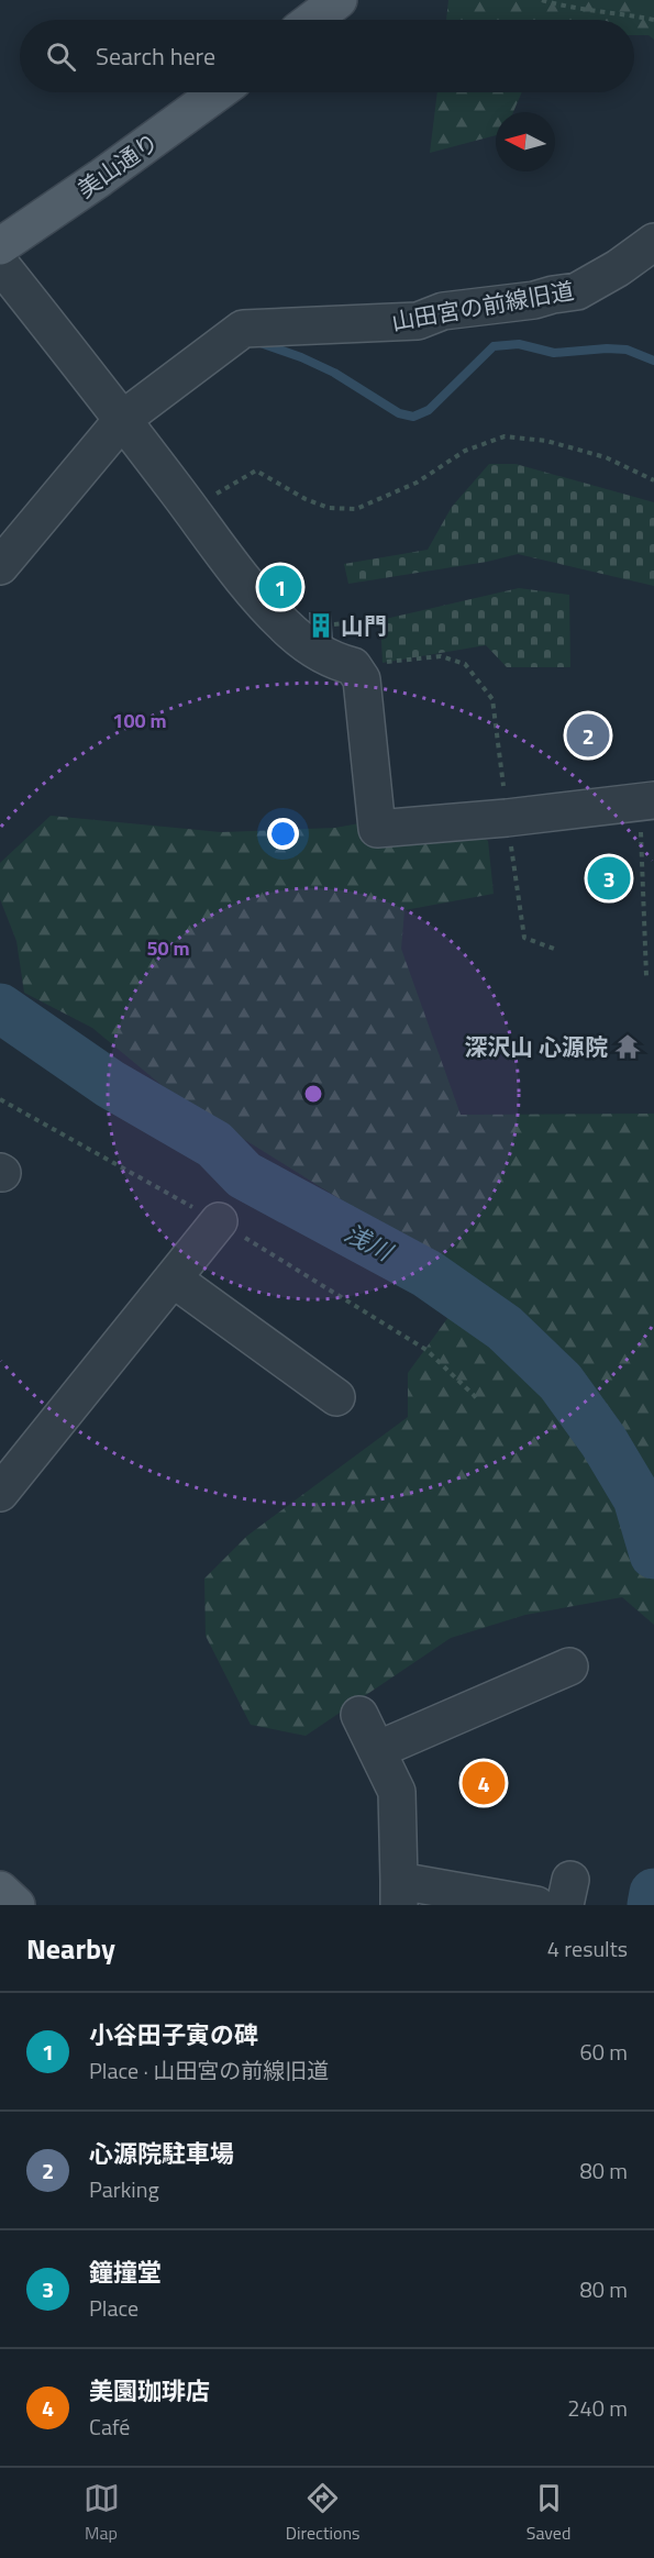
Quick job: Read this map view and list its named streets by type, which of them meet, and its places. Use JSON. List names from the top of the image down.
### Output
{
  "streets": {
    "main road": ["美山通り"],
    "street": ["山田宮の前線旧道"]
  },
  "water": ["浅川"],
  "places": {
    "building": ["山門"],
    "temple": ["深沢山 心源院"]
  },
  "north": "left",
  "page": {
    "search": "Search here",
    "pins": [
      "1",
      "2",
      "3",
      "4"
    ],
    "heading": ["Nearby", "4 results"],
    "list": [
      {
        "mark": "1",
        "name": "小谷田子寅の碑",
        "note": "Place · 山田宮の前線旧道",
        "value": "60 m"
      },
      {
        "mark": "2",
        "name": "心源院駐車場",
        "note": "Parking",
        "value": "80 m"
      },
      {
        "mark": "3",
        "name": "鐘撞堂",
        "note": "Place",
        "value": "80 m"
      },
      {
        "mark": "4",
        "name": "美園珈琲店",
        "note": "Café",
        "value": "240 m"
      }
    ],
    "nav": ["Map", "Directions", "Saved"]
  },
  "rings": ["100 m", "50 m"]
}
